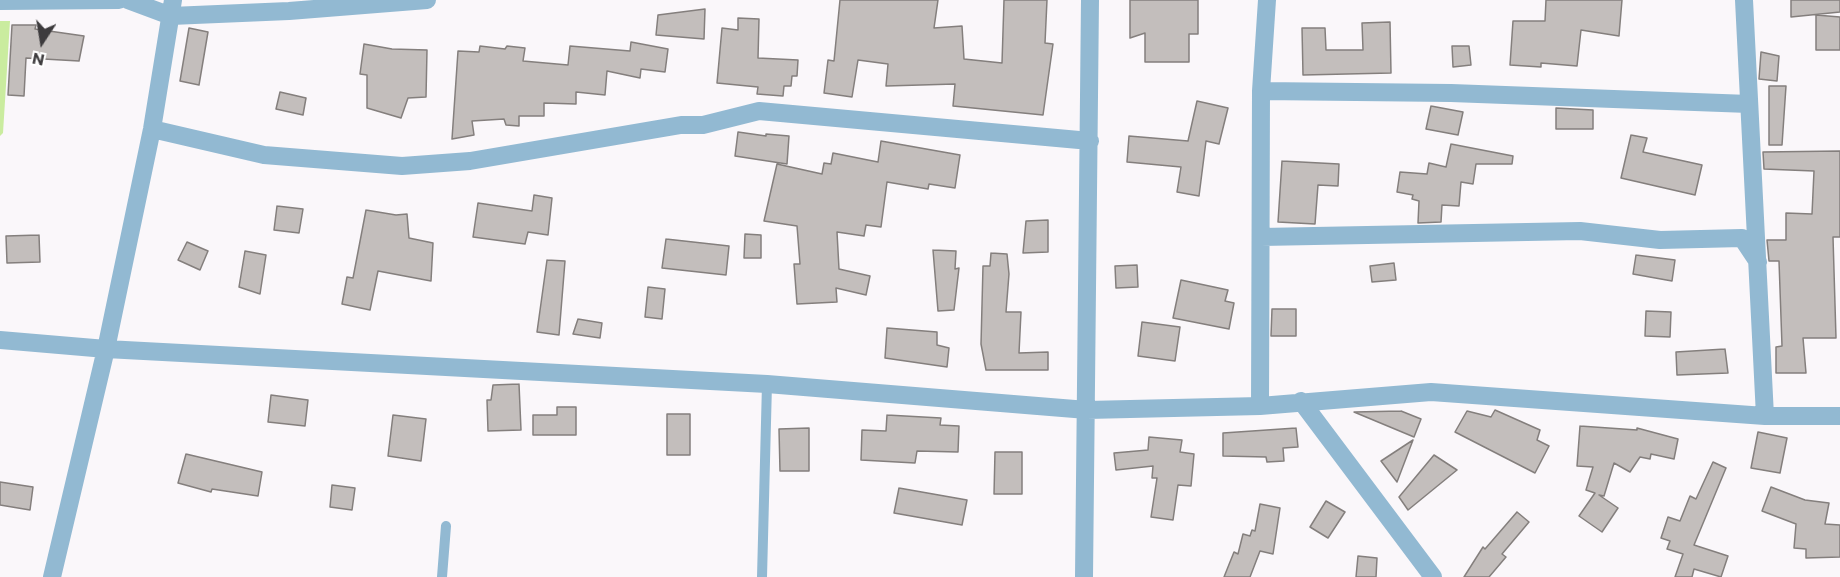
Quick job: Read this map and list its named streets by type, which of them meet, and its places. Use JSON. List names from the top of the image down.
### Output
{
  "north": "bottom"
}
